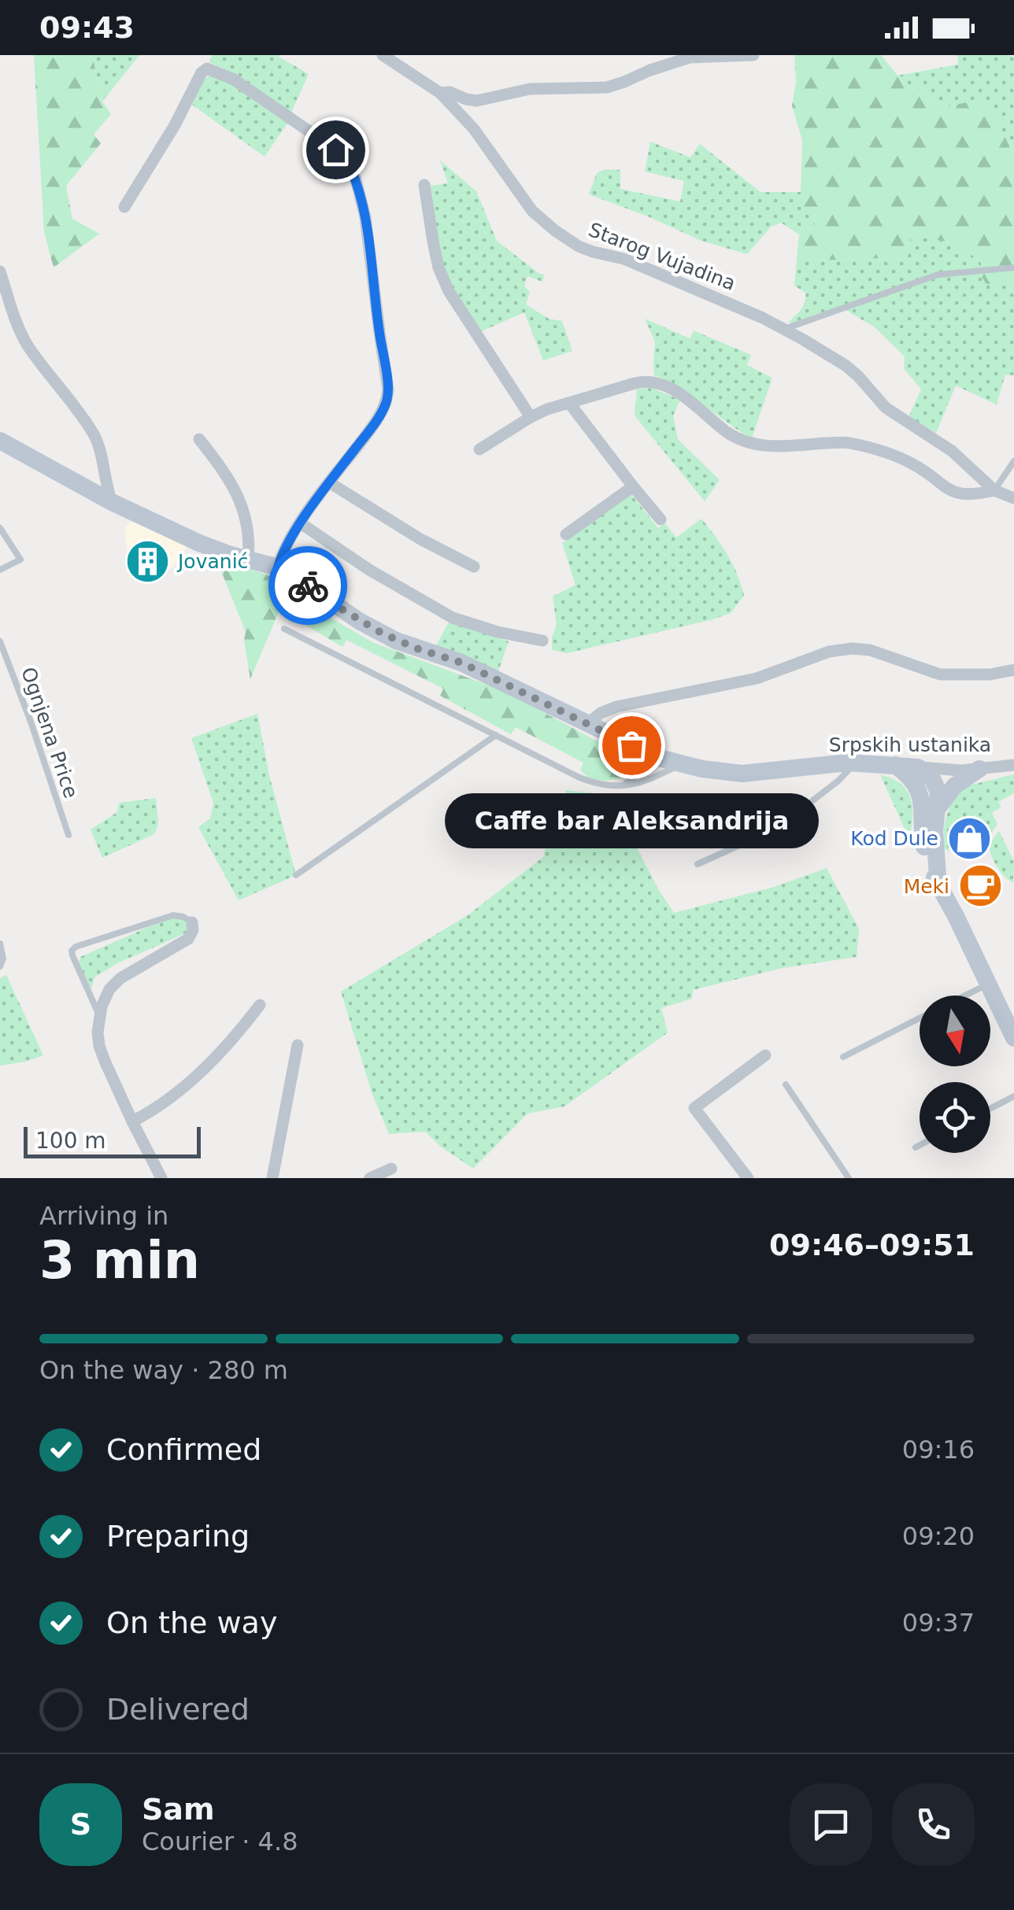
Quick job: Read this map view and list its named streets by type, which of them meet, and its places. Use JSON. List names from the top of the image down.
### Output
{
  "streets": {
    "street": ["Starog Vujadina", "Srpskih ustanika"],
    "lane": ["Ognjena Price"]
  },
  "places": {
    "building": ["Jovanić"],
    "other": ["Caffe bar Aleksandrija"],
    "shop": ["Kod Dule"],
    "cafe": ["Meki"]
  },
  "scale_bar": "100 m",
  "north": "bottom",
  "page": {
    "status": "09:43",
    "bubble": "Caffe bar Aleksandrija",
    "scale": "100 m",
    "heading": ["3 min", "Arriving in", "09:46–09:51"],
    "panel": ["Sam", "Courier · 4.8"],
    "bar": "On the way · 280 m",
    "list": [
      ["Confirmed", "09:16"],
      ["Preparing", "09:20"],
      ["On the way", "09:37"],
      "Delivered"
    ],
    "round": "S"
  }
}
